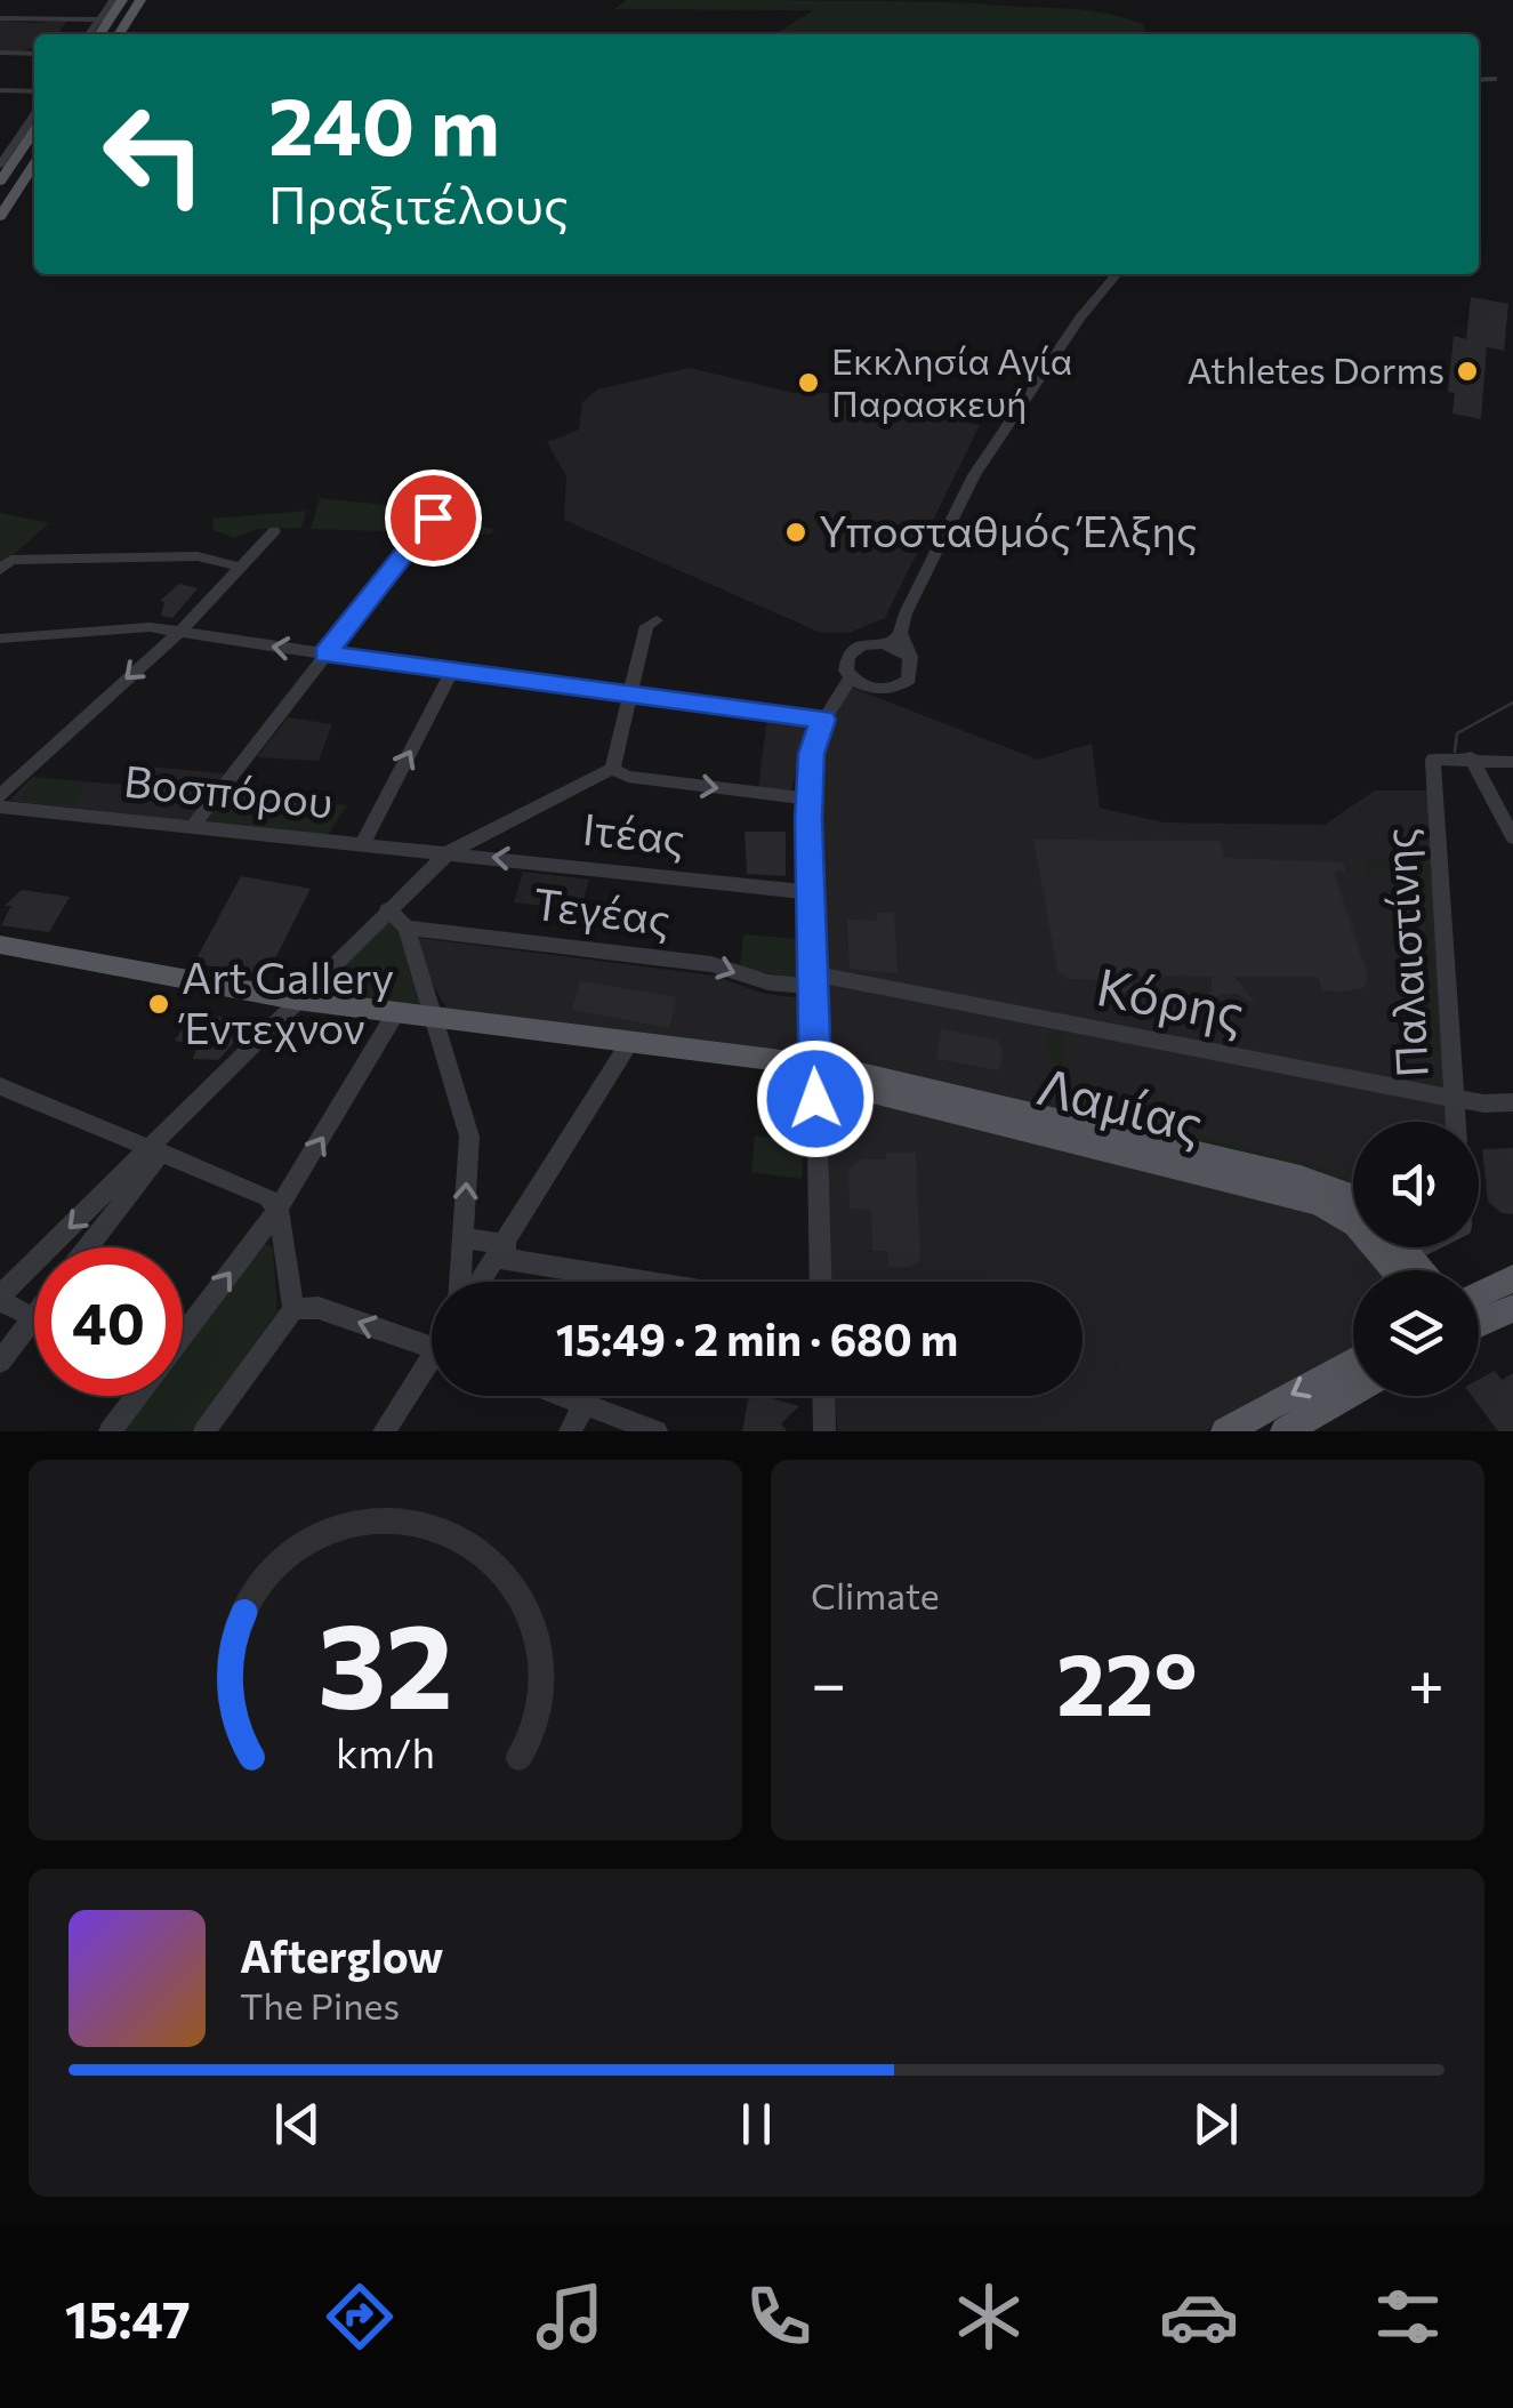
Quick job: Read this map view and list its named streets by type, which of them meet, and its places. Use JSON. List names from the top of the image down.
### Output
{
  "streets": {
    "main road": ["Λαμίας"],
    "street": [
      "Βοσπόρου",
      "Ιτέας",
      "Τεγέας",
      "Παλαιστίνης",
      "Κόρης"
    ]
  },
  "crossings": [
    ["Βοσπόρου", "Ιτέας"],
    ["Τεγέας", "Κόρης"],
    ["Παλαιστίνης", "Κόρης"]
  ],
  "one_way": ["Τεγέας"],
  "places": [
    "Athletes Dorms",
    "Εκκλησία Αγία Παρασκευή",
    "Υποσταθμός Έλξης",
    "Art Gallery Έντεχνον"
  ],
  "page": {
    "turn": ["240 m", "Πραξιτέλους"],
    "limit": "40",
    "trip": "15:49 · 2 min · 680 m",
    "tile": "Climate",
    "heat": ["−", "22°", "+"],
    "song": ["Afterglow", "The Pines"],
    "tabs": "15:47",
    "gauge": ["32", "km/h"]
  }
}
